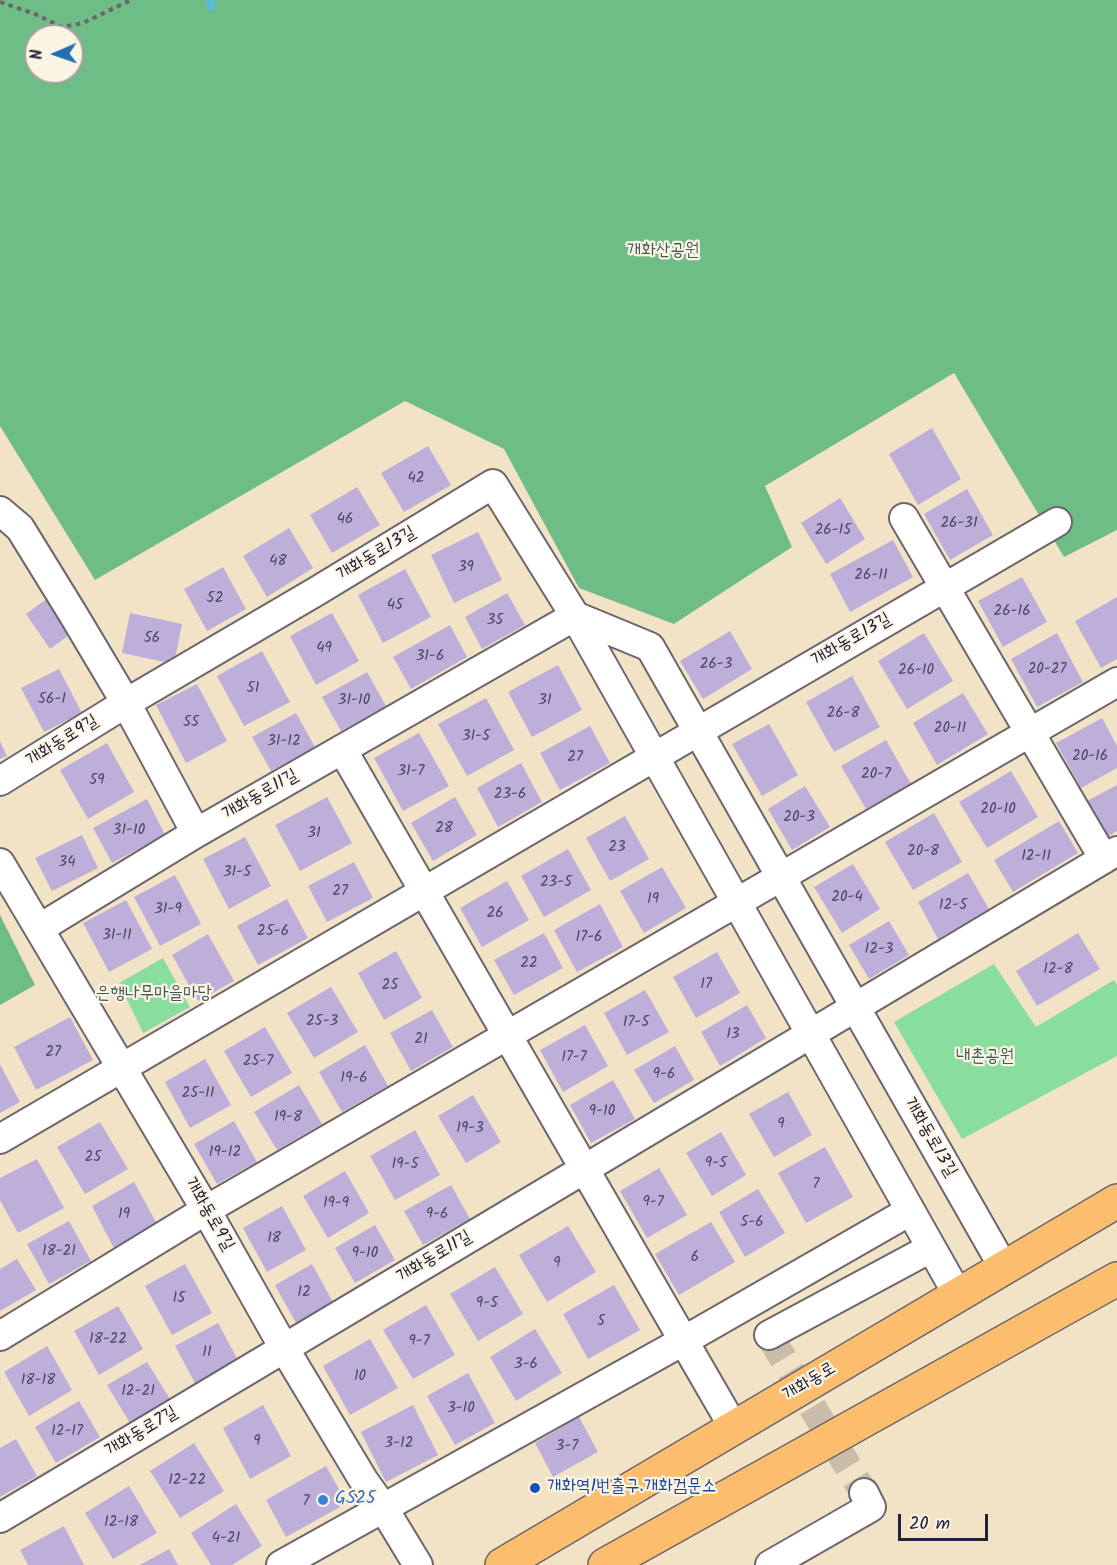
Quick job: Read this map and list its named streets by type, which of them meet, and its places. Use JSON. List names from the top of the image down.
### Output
{
  "streets": {
    "main road": ["개화동로"],
    "street": [
      "개화동로13길",
      "개화동로9길",
      "개화동로11길",
      "개화동로7길"
    ]
  },
  "crossings": [
    ["개화동로13길", "개화동로9길"],
    ["개화동로13길", "개화동로"],
    ["개화동로9길", "개화동로11길"],
    ["개화동로9길", "개화동로7길"],
    ["개화동로11길", "개화동로7길"]
  ],
  "parks": ["개화산공원", "은행나무마을마당", "내촌공원"],
  "places": ["개화역1번출구.개화검문소", "GS25"],
  "house_numbers": [
    "42",
    "46",
    "26-31",
    "26-15",
    "48",
    "39",
    "26-11",
    "52",
    "45",
    "26-16",
    "35",
    "56",
    "49",
    "31-6",
    "26-3",
    "20-27",
    "26-10",
    "51",
    "56-1",
    "31-10",
    "31",
    "26-8",
    "55",
    "20-11",
    "31-5",
    "31-12",
    "20-16",
    "27",
    "31-7",
    "20-7",
    "59",
    "23-6",
    "20-10",
    "20-3",
    "28",
    "31-10",
    "31",
    "23",
    "20-8",
    "12-11",
    "34",
    "31-5",
    "23-5",
    "27",
    "20-4",
    "19",
    "12-5",
    "31-9",
    "26",
    "25-6",
    "31-11",
    "17-6",
    "12-3",
    "22",
    "12-8",
    "17",
    "25",
    "25-3",
    "17-5",
    "13",
    "21",
    "27",
    "17-7",
    "25-7",
    "9-6",
    "19-6",
    "25-11",
    "9-10",
    "19-8",
    "9",
    "19-3",
    "19-12",
    "25",
    "9-5",
    "19-5",
    "7",
    "9-7",
    "19-9",
    "19",
    "9-6",
    "5-6",
    "18",
    "18-21",
    "9-10",
    "6",
    "9",
    "12",
    "15",
    "9-5",
    "5",
    "18-22",
    "9-7",
    "11",
    "3-6",
    "10",
    "18-18",
    "12-21",
    "3-10",
    "12-17",
    "9",
    "3-12",
    "3-7",
    "12-22",
    "7",
    "12-18",
    "4-21"
  ],
  "scale_bar": "20 m",
  "north": "left"
}
